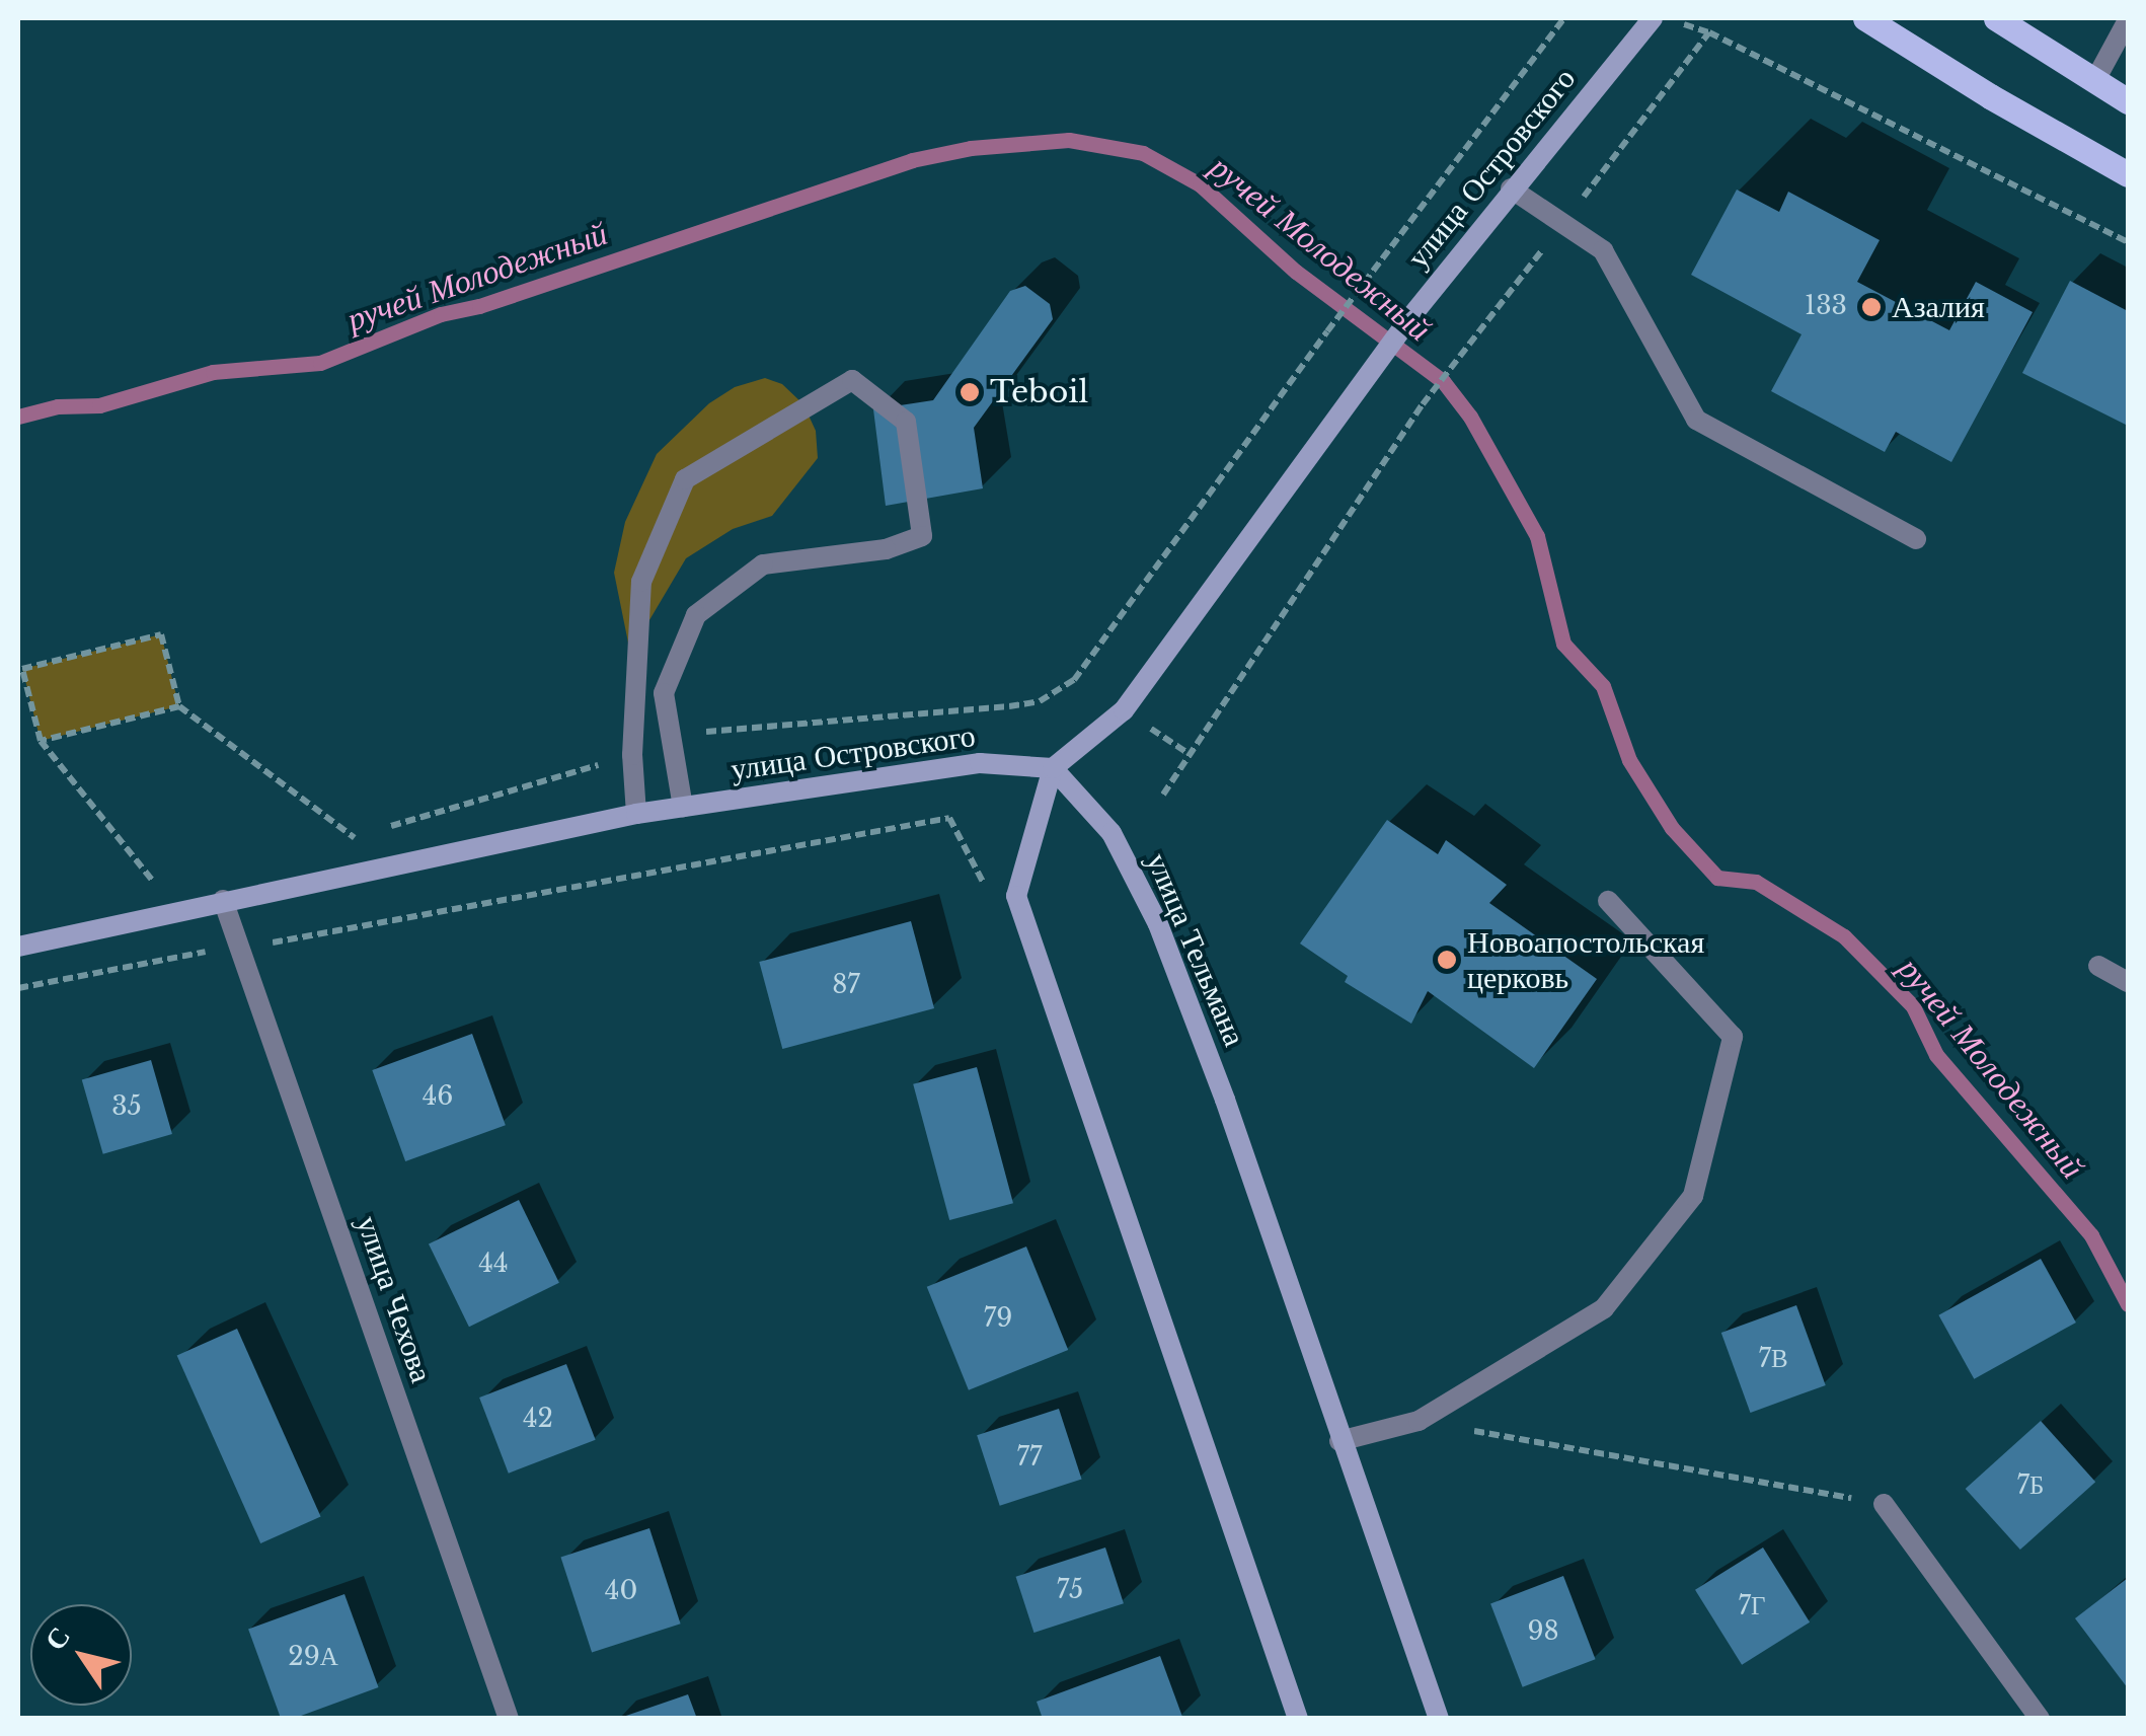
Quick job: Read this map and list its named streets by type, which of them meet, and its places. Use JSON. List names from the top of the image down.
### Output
{
  "streets": {
    "main road": ["улица Островского", "улица Тельмана"],
    "street": ["улица Чехова"]
  },
  "crossings": [
    ["улица Островского", "улица Тельмана"],
    ["улица Островского", "улица Чехова"]
  ],
  "water": ["ручей Молодежный"],
  "places": ["Азалия", "Teboil", "Новоапостольская церковь"],
  "house_numbers": [
    "133",
    "87",
    "46",
    "35",
    "44",
    "79",
    "7В",
    "42",
    "77",
    "7Б",
    "75",
    "40",
    "7Г",
    "98",
    "29А"
  ],
  "north": "top left"
}
